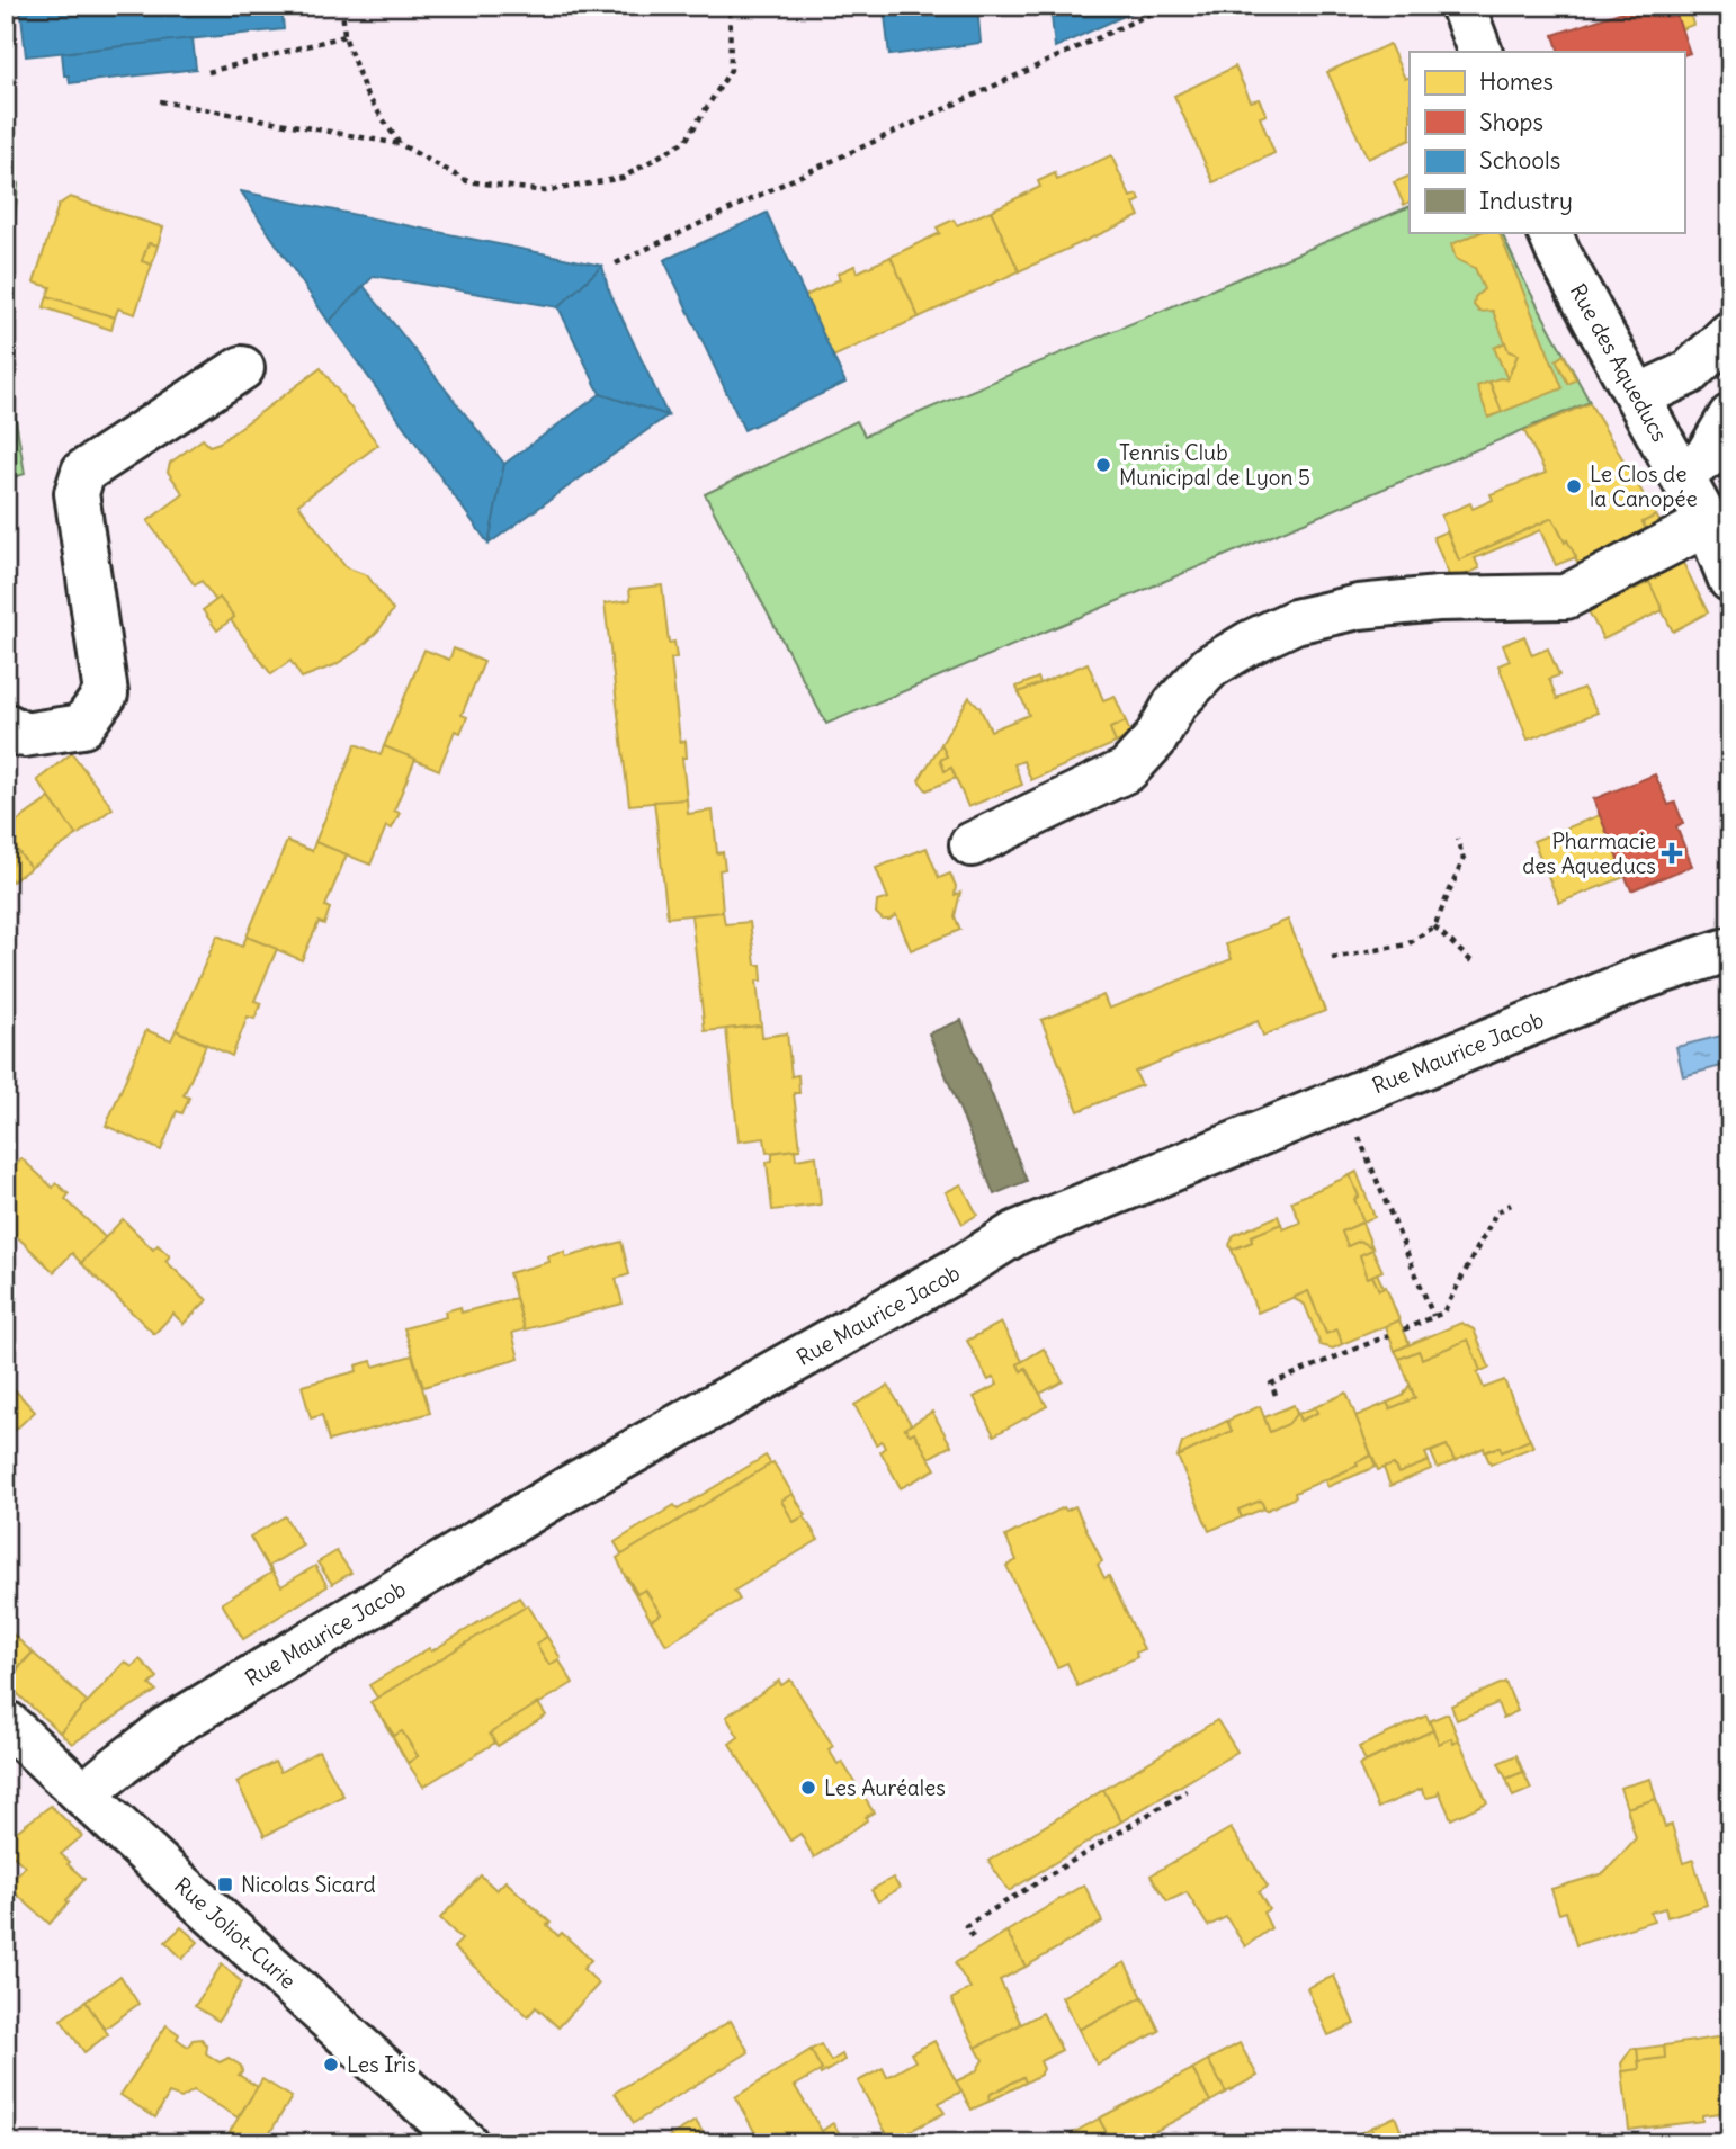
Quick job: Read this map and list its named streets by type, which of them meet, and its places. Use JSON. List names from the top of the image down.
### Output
{
  "streets": {
    "street": ["Rue des Aqueducs", "Rue Maurice Jacob", "Rue Joliot-Curie"]
  },
  "crossings": [
    ["Rue Maurice Jacob", "Rue Joliot-Curie"]
  ],
  "places": {
    "other": [
      "Tennis Club Municipal de Lyon 5",
      "Le Clos de la Canopée",
      "Les Auréales",
      "Les Iris"
    ],
    "health": ["Pharmacie des Aqueducs"],
    "transit": ["Nicolas Sicard"]
  },
  "legend": [
    "Homes",
    "Shops",
    "Schools",
    "Industry"
  ]
}
